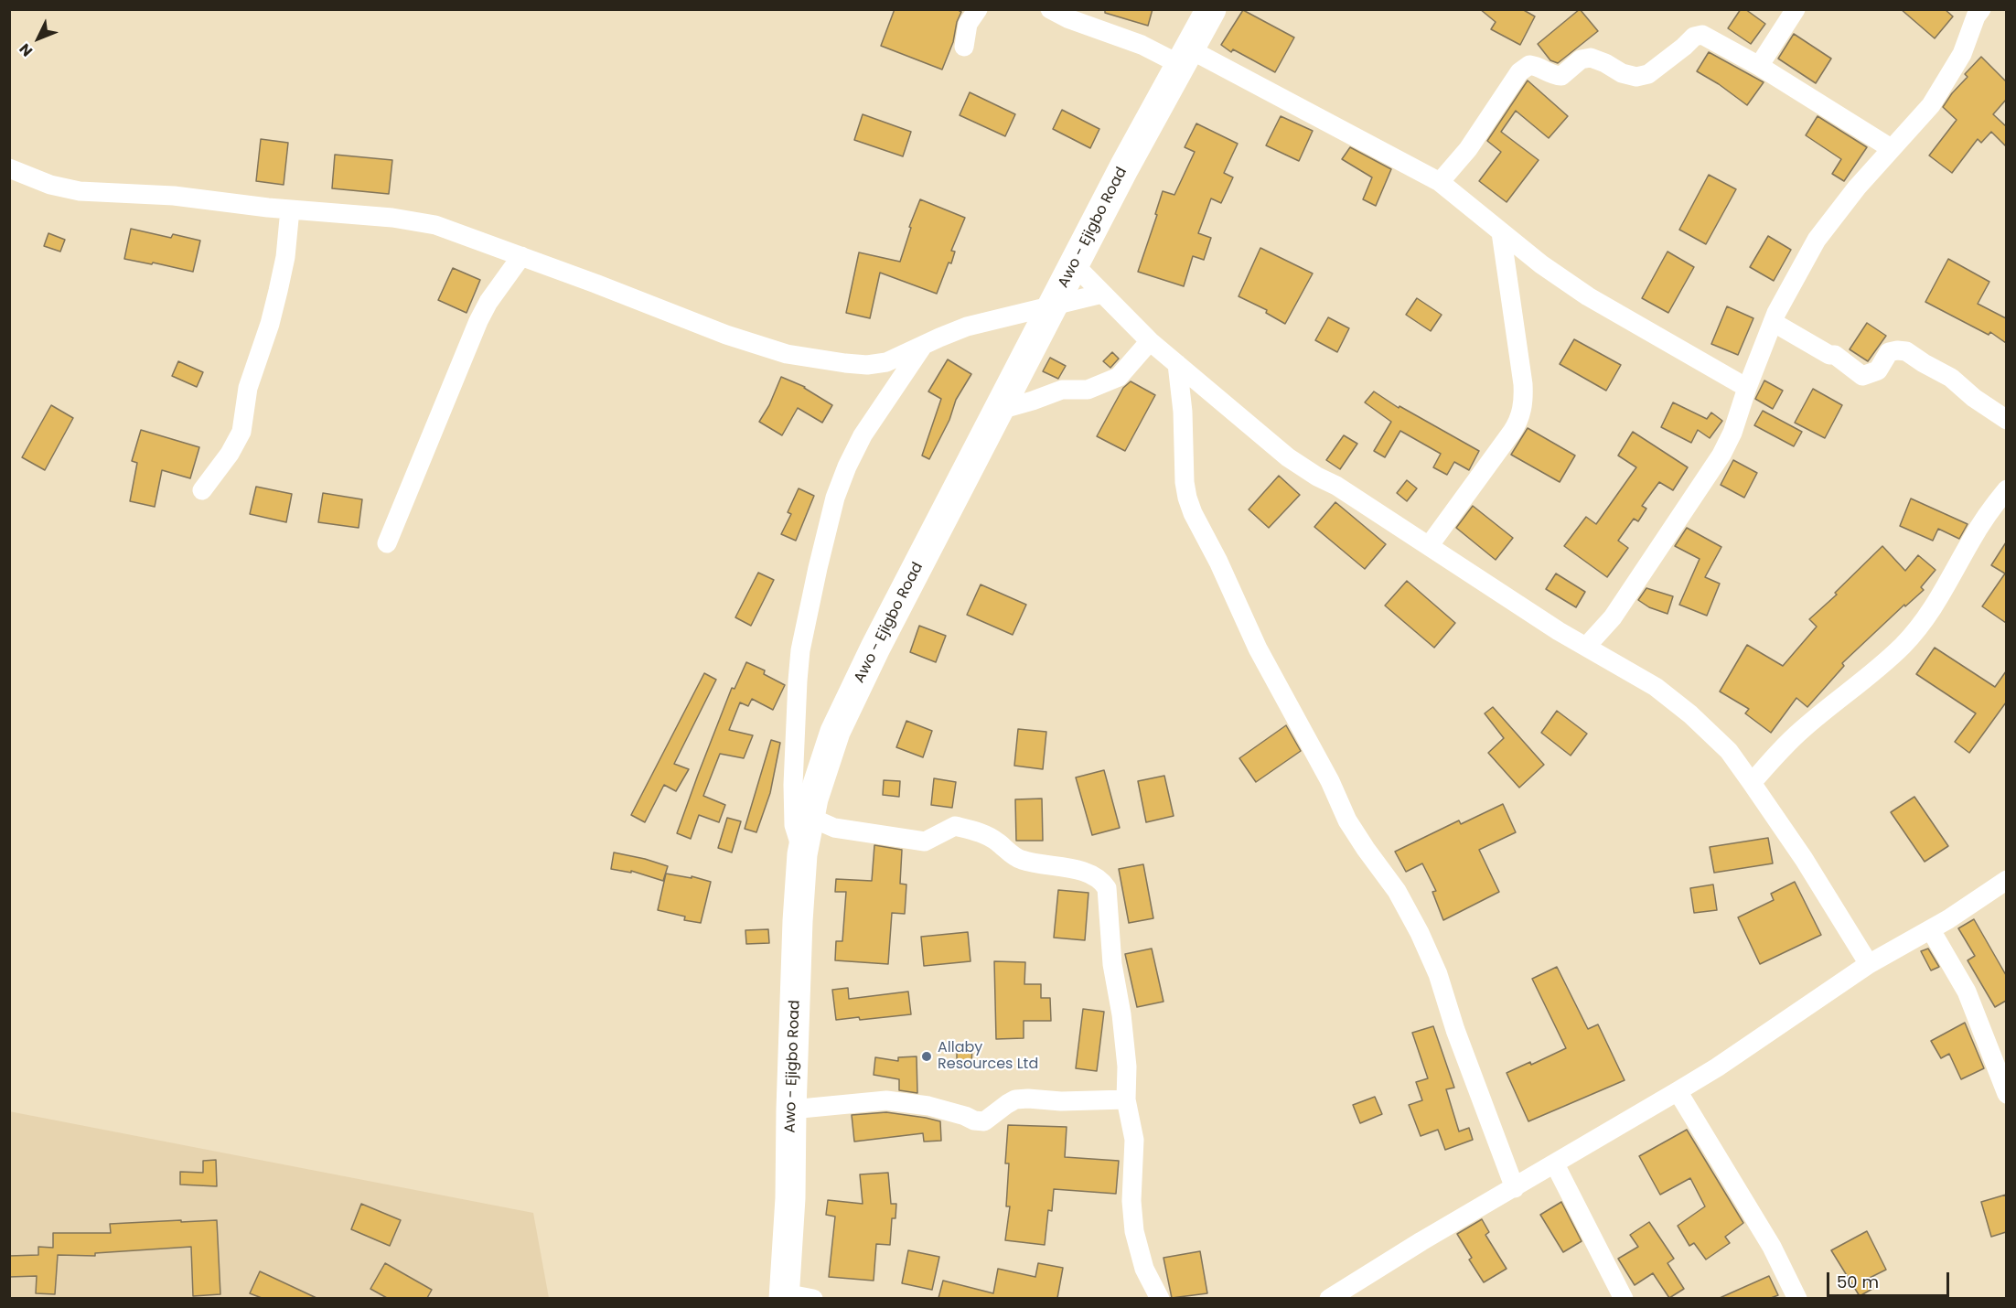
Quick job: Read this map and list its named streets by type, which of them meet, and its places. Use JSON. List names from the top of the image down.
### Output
{
  "streets": {
    "main road": ["Awo - Ejigbo Road"]
  },
  "places": ["Allaby Resources Ltd"],
  "scale_bar": "50 m",
  "north": "bottom left"
}
